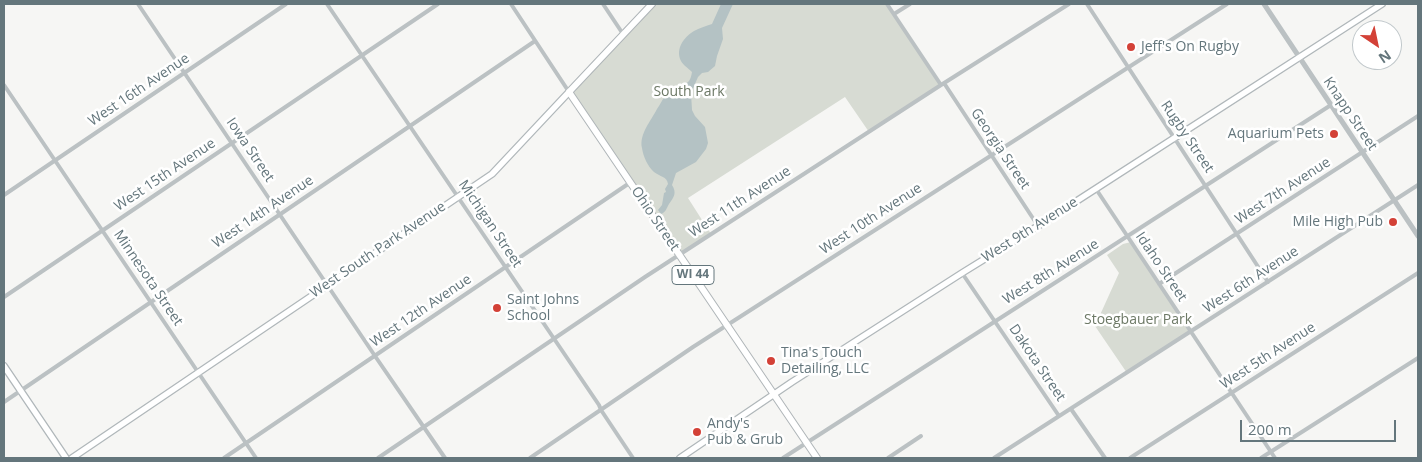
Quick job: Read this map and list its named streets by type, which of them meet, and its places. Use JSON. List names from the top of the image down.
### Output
{
  "streets": {
    "main road": [
      "Ohio Street",
      "West 9th Avenue",
      "West South Park Avenue",
      "WI 44"
    ],
    "street": [
      "West 16th Avenue",
      "Knapp Street",
      "Rugby Street",
      "Georgia Street",
      "Iowa Street",
      "West 15th Avenue",
      "West 7th Avenue",
      "West 11th Avenue",
      "West 14th Avenue",
      "West 10th Avenue",
      "Michigan Street",
      "Idaho Street",
      "West 8th Avenue",
      "Minnesota Street",
      "West 6th Avenue",
      "West 12th Avenue",
      "West 5th Avenue",
      "Dakota Street"
    ]
  },
  "crossings": [
    ["West 16th Avenue", "Iowa Street"],
    ["West 16th Avenue", "Minnesota Street"],
    ["Knapp Street", "West 7th Avenue"],
    ["Knapp Street", "West 9th Avenue"],
    ["Knapp Street", "West 8th Avenue"],
    ["Knapp Street", "West 6th Avenue"],
    ["Rugby Street", "West 7th Avenue"],
    ["Rugby Street", "West 10th Avenue"],
    ["Rugby Street", "West 9th Avenue"],
    ["Rugby Street", "West 8th Avenue"],
    ["Rugby Street", "West 6th Avenue"],
    ["Georgia Street", "West 11th Avenue"],
    ["Georgia Street", "West 10th Avenue"],
    ["Georgia Street", "West 9th Avenue"],
    ["Iowa Street", "West 15th Avenue"],
    ["Iowa Street", "West 11th Avenue"],
    ["Iowa Street", "West 14th Avenue"],
    ["Iowa Street", "West South Park Avenue"],
    ["Iowa Street", "West 12th Avenue"],
    ["West 15th Avenue", "Michigan Street"],
    ["West 15th Avenue", "Minnesota Street"],
    ["West 7th Avenue", "Idaho Street"],
    ["West 11th Avenue", "Ohio Street"],
    ["West 11th Avenue", "Michigan Street"],
    ["West 14th Avenue", "Ohio Street"],
    ["West 14th Avenue", "Michigan Street"],
    ["West 14th Avenue", "Minnesota Street"],
    ["Ohio Street", "West 10th Avenue"],
    ["Ohio Street", "West 9th Avenue"],
    ["Ohio Street", "West South Park Avenue"],
    ["Ohio Street", "West 8th Avenue"],
    ["Ohio Street", "West 12th Avenue"],
    ["West 10th Avenue", "Michigan Street"],
    ["Michigan Street", "West South Park Avenue"],
    ["Michigan Street", "West 12th Avenue"],
    ["West 9th Avenue", "Idaho Street"],
    ["West 9th Avenue", "Dakota Street"],
    ["West South Park Avenue", "Minnesota Street"],
    ["Idaho Street", "West 8th Avenue"],
    ["Idaho Street", "West 6th Avenue"],
    ["Idaho Street", "West 5th Avenue"],
    ["West 8th Avenue", "Dakota Street"],
    ["Minnesota Street", "West 12th Avenue"],
    ["West 6th Avenue", "Dakota Street"]
  ],
  "parks": ["South Park", "Stoegbauer Park"],
  "places": [
    "Jeff's On Rugby",
    "Aquarium Pets",
    "Mile High Pub",
    "Saint Johns School",
    "Tina's Touch Detailing, LLC",
    "Andy's Pub & Grub"
  ],
  "scale_bar": "200 m",
  "north": "bottom right"
}
